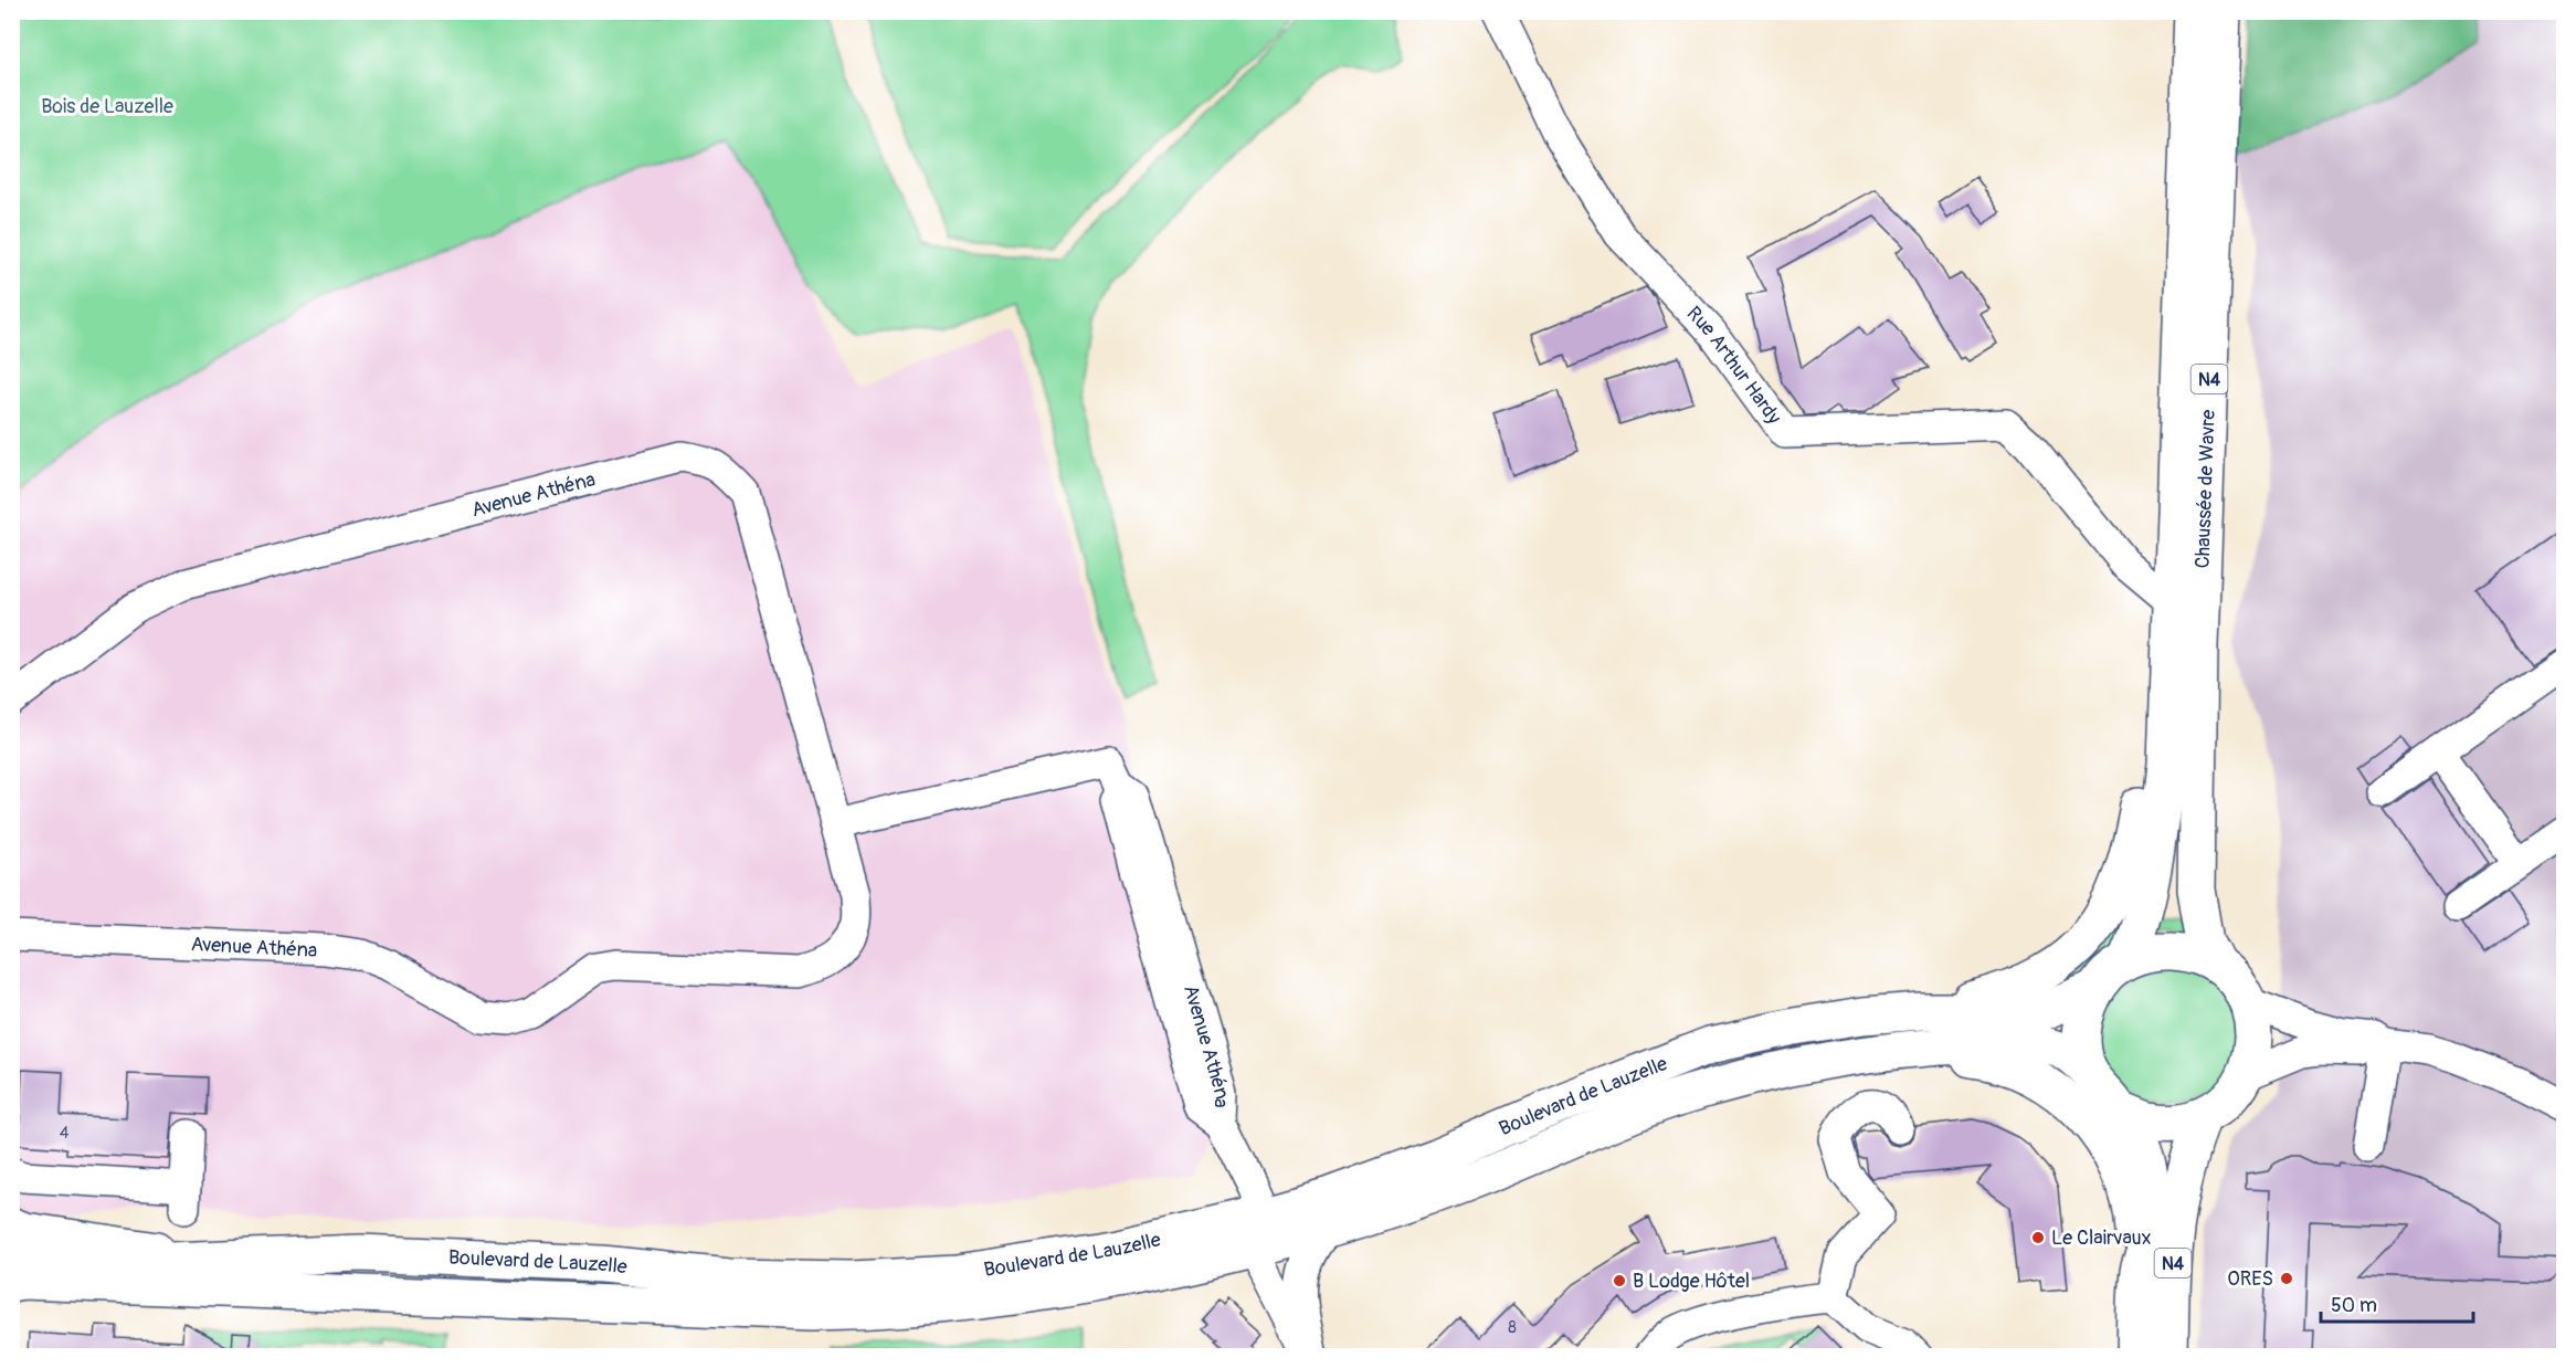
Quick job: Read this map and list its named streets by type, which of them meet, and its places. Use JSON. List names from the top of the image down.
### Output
{
  "streets": {
    "main road": ["N4", "Chaussée de Wavre", "Boulevard de Lauzelle"],
    "street": ["Rue Arthur Hardy", "Avenue Athéna"]
  },
  "crossings": [
    ["Rue Arthur Hardy", "Chaussée de Wavre"],
    ["N4", "Chaussée de Wavre"],
    ["N4", "Boulevard de Lauzelle"],
    ["Chaussée de Wavre", "Boulevard de Lauzelle"],
    ["Avenue Athéna", "Boulevard de Lauzelle"]
  ],
  "parks": ["Bois de Lauzelle"],
  "places": ["Le Clairvaux", "ORES", "B Lodge Hôtel"],
  "house_numbers": ["4", "8"],
  "scale_bar": "50 m"
}
